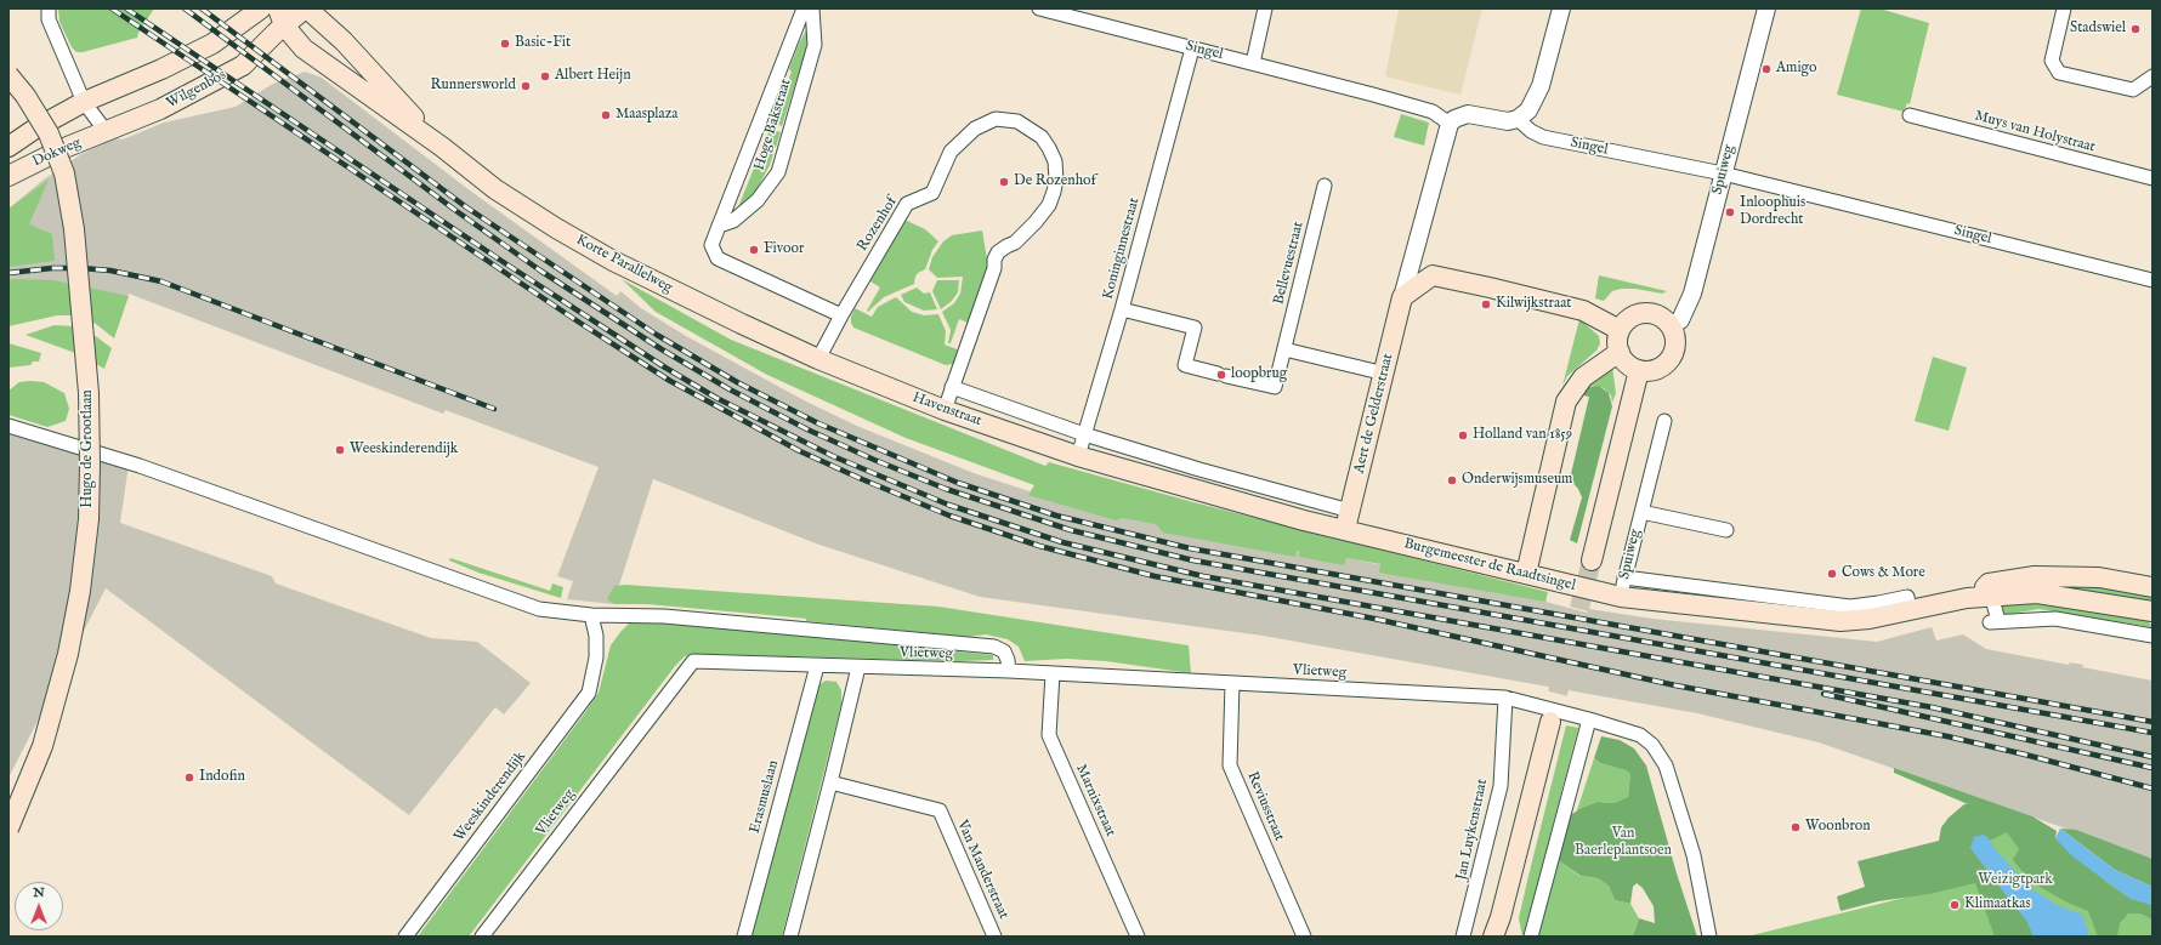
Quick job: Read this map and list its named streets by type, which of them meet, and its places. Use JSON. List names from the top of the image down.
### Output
{
  "streets": {
    "main road": [
      "Wilgenbos",
      "Dokweg",
      "Korte Parallelweg",
      "Havenstraat",
      "Aert de Gelderstraat",
      "Hugo de Grootlaan",
      "Burgemeester de Raadtsingel"
    ],
    "street": [
      "Singel",
      "Hoge Bakstraat",
      "Muys van Holystraat",
      "Spuiweg",
      "Rozenhof",
      "Koninginnestraat",
      "Bellevuestraat",
      "Vlietweg",
      "Weeskinderendijk",
      "Erasmuslaan",
      "Marnixstraat",
      "Reviusstraat",
      "Jan Luykenstraat",
      "Van Manderstraat"
    ]
  },
  "crossings": [
    ["Singel", "Spuiweg"],
    ["Singel", "Koninginnestraat"],
    ["Singel", "Aert de Gelderstraat"],
    ["Wilgenbos", "Dokweg"],
    ["Wilgenbos", "Korte Parallelweg"],
    ["Hoge Bakstraat", "Rozenhof"],
    ["Spuiweg", "Burgemeester de Raadtsingel"],
    ["Rozenhof", "Korte Parallelweg"],
    ["Rozenhof", "Havenstraat"],
    ["Koninginnestraat", "Bellevuestraat"],
    ["Koninginnestraat", "Havenstraat"],
    ["Koninginnestraat", "Burgemeester de Raadtsingel"],
    ["Korte Parallelweg", "Havenstraat"],
    ["Havenstraat", "Burgemeester de Raadtsingel"],
    ["Aert de Gelderstraat", "Burgemeester de Raadtsingel"],
    ["Vlietweg", "Erasmuslaan"],
    ["Vlietweg", "Marnixstraat"],
    ["Vlietweg", "Reviusstraat"],
    ["Vlietweg", "Jan Luykenstraat"]
  ],
  "parks": ["Van Baerleplantsoen", "Weizigtpark"],
  "places": [
    "Stadswiel",
    "Basic-Fit",
    "Amigo",
    "Albert Heijn",
    "Runnersworld",
    "Maasplaza",
    "De Rozenhof",
    "Inloophuis Dordrecht",
    "Fivoor",
    "Kilwijkstraat",
    "loopbrug",
    "Holland van 1859",
    "Weeskinderendijk",
    "Onderwijsmuseum",
    "Cows & More",
    "Indofin",
    "Woonbron",
    "Klimaatkas"
  ],
  "north": "top"
}
